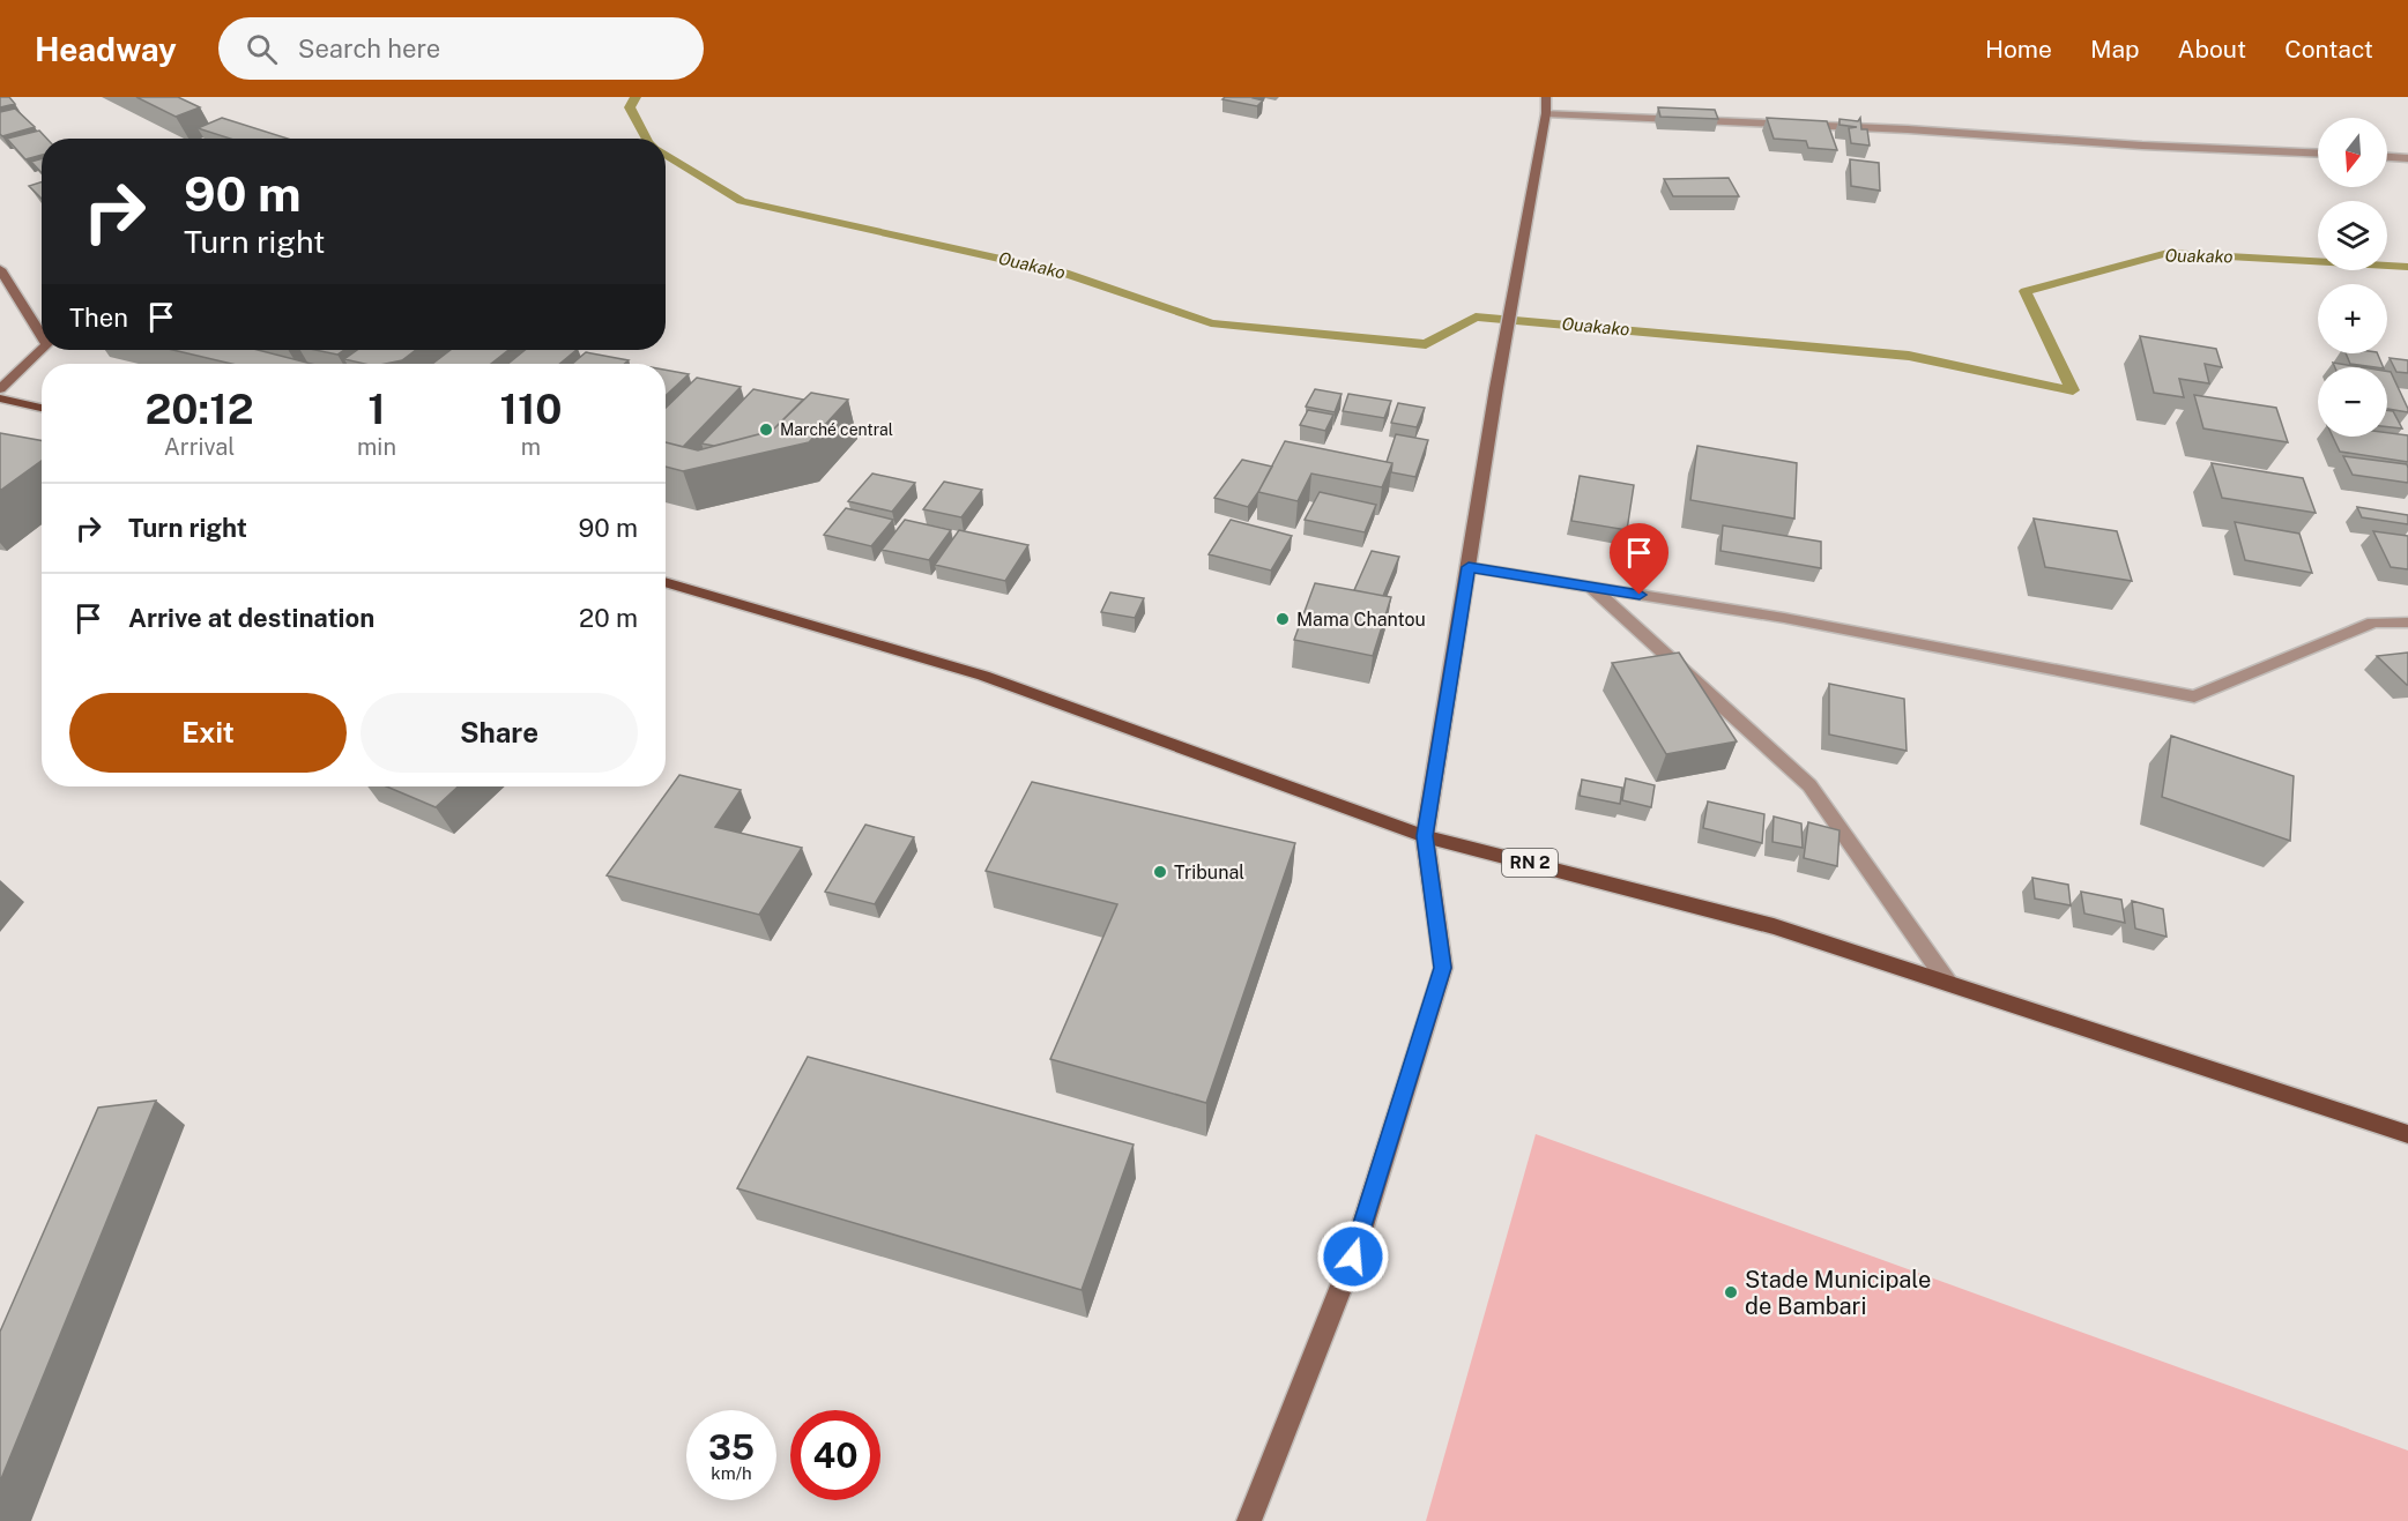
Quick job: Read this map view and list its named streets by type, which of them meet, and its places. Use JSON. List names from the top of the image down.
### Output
{
  "streets": {
    "main road": ["RN 2"]
  },
  "water": ["Ouakako"],
  "places": [
    "Marché central",
    "Mama Chantou",
    "Tribunal",
    "Stade Municipale de Bambari"
  ],
  "north": "bottom",
  "page": {
    "header": "Headway",
    "search": "Search here",
    "nav": [
      "Home",
      "Map",
      "About",
      "Contact"
    ],
    "map_buttons": ["+", "−"],
    "turn": ["90 m", "Turn right"],
    "then": "Then",
    "eta": [
      "20:12",
      "Arrival",
      "1",
      "min",
      "110",
      "m"
    ],
    "list": [
      {
        "name": "Turn right",
        "value": "90 m"
      },
      {
        "name": "Arrive at destination",
        "value": "20 m"
      }
    ],
    "buttons": ["Exit", "Share"],
    "speed": "35 km/h",
    "limit": "40"
  }
}
